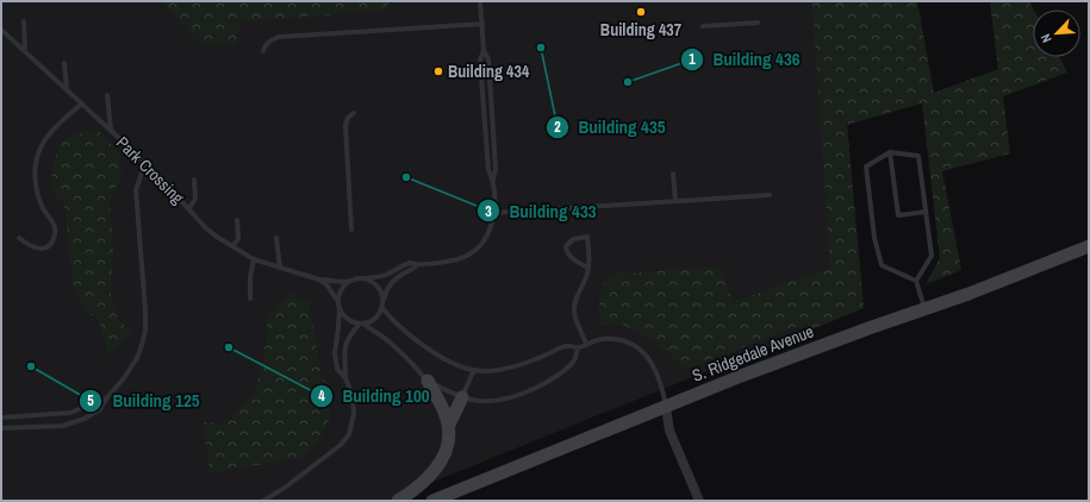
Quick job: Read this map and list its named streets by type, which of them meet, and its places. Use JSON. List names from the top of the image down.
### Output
{
  "streets": {
    "main road": ["S. Ridgedale Avenue"],
    "lane": ["Park Crossing"]
  },
  "places": [
    "Building 437",
    "Building 435",
    "Building 434",
    "Building 436",
    "Building 433",
    "Building 100",
    "Building 125"
  ],
  "north": "bottom left"
}
